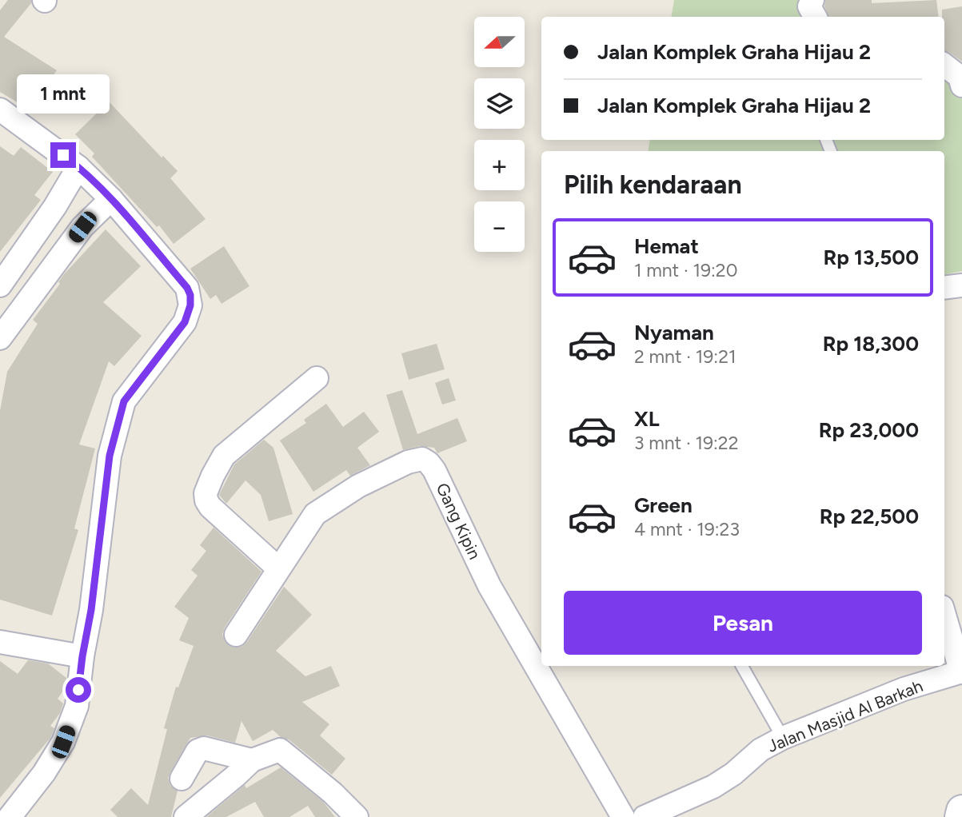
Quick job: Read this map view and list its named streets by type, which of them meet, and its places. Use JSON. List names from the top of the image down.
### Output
{
  "streets": {
    "street": ["Gang Kipin", "Jalan Masjid Al Barkah"]
  },
  "north": "left",
  "page": {
    "map_buttons": ["+", "−"],
    "banner": ["Jalan Komplek Graha Hijau 2", "Jalan Komplek Graha Hijau 2"],
    "bubble": "1 mnt",
    "heading": "Pilih kendaraan",
    "list": [
      {
        "name": "Hemat",
        "note": "1 mnt · 19:20",
        "value": "Rp 13,500"
      },
      {
        "name": "Nyaman",
        "note": "2 mnt · 19:21",
        "value": "Rp 18,300"
      },
      {
        "name": "XL",
        "note": "3 mnt · 19:22",
        "value": "Rp 23,000"
      },
      {
        "name": "Green",
        "note": "4 mnt · 19:23",
        "value": "Rp 22,500"
      }
    ],
    "buttons": "Pesan"
  }
}
